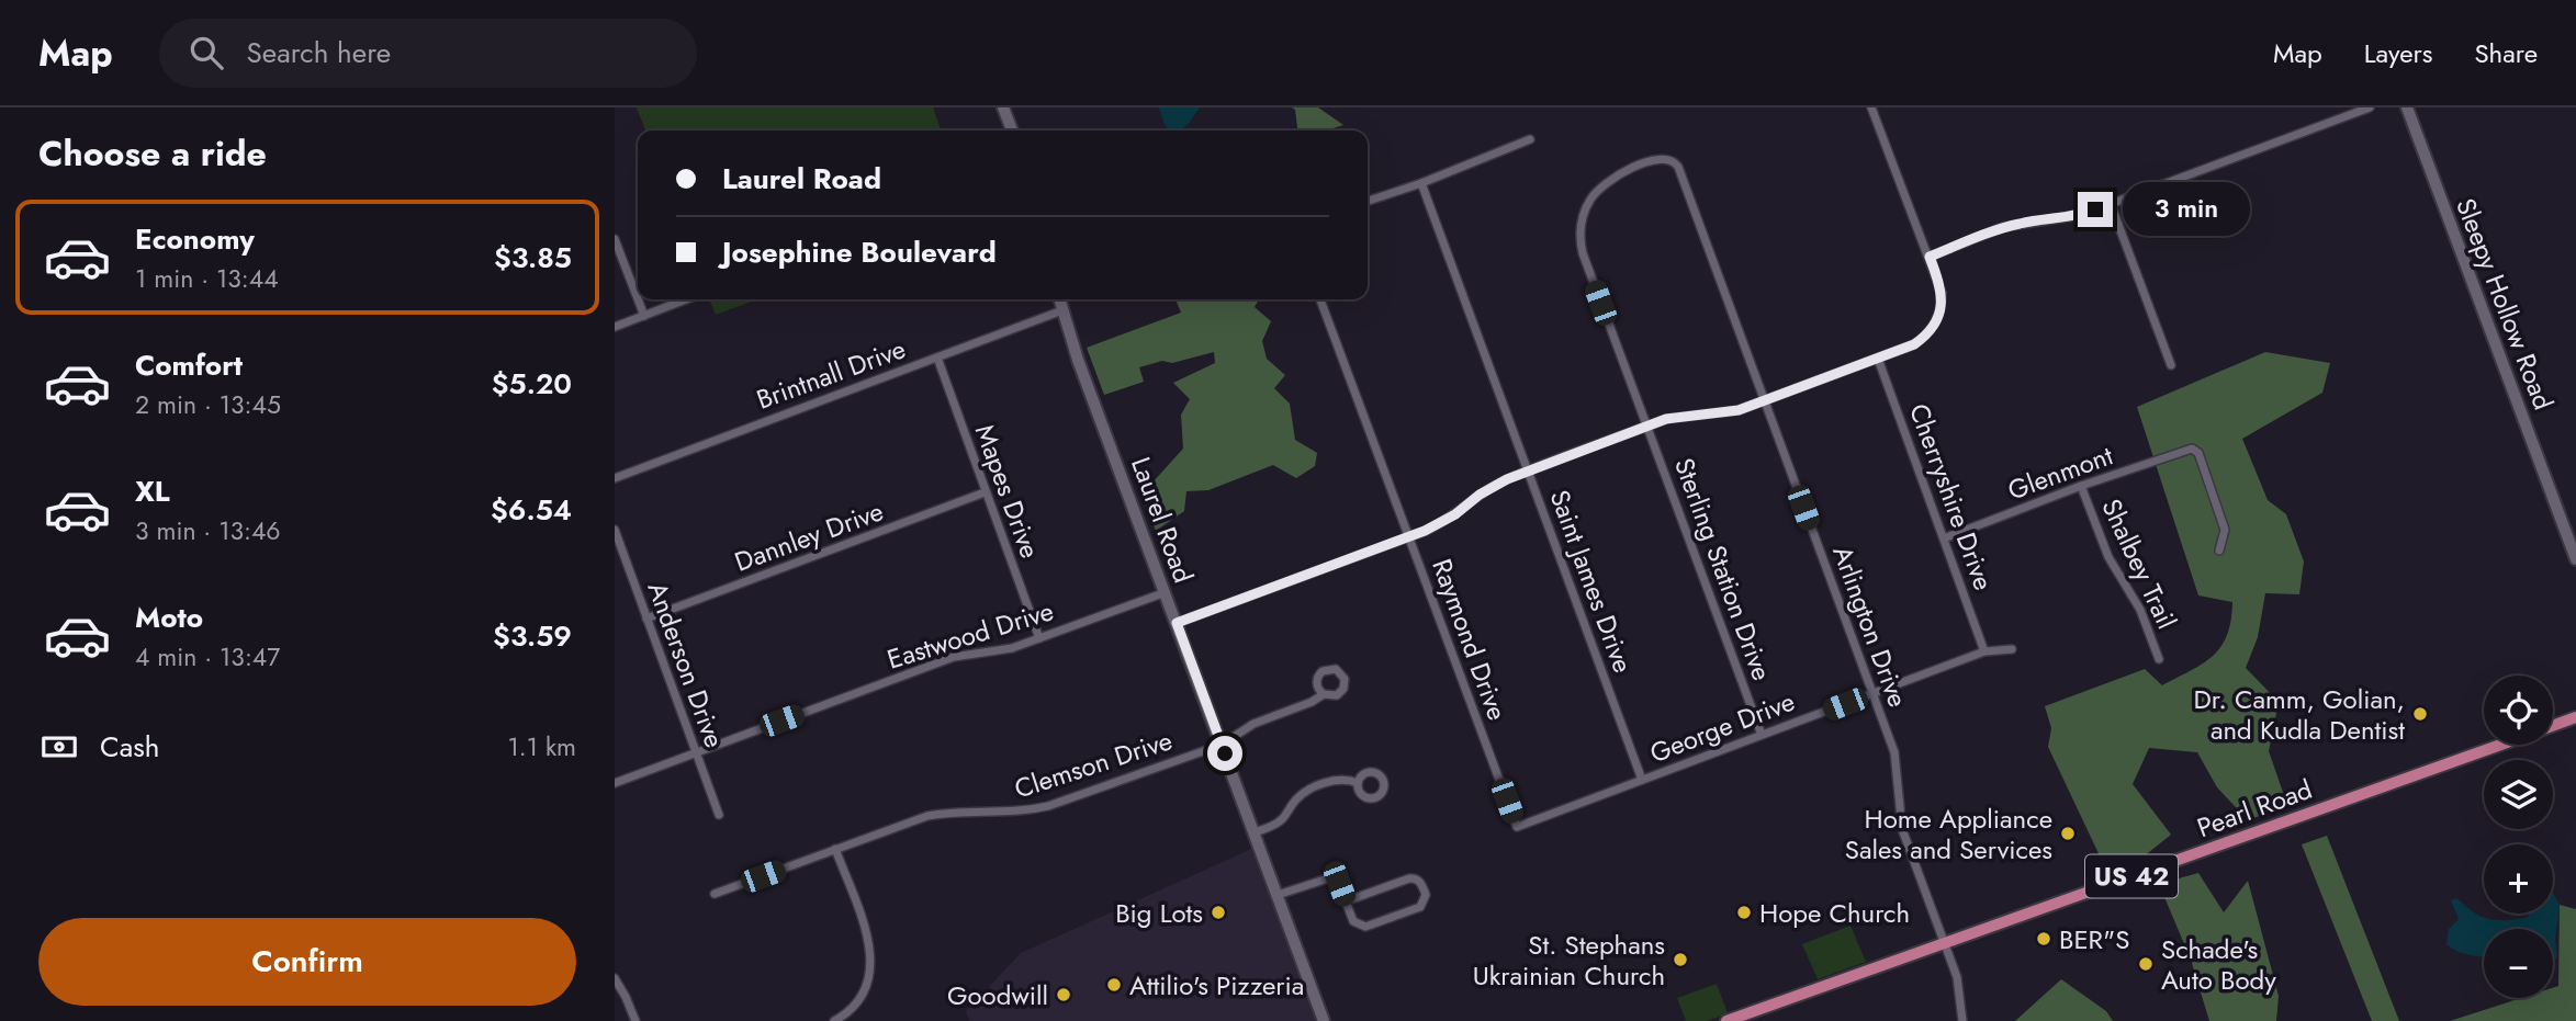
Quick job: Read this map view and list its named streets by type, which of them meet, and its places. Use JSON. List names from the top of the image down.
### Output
{
  "streets": {
    "main road": ["Pearl Road", "US 42"],
    "street": [
      "Sleepy Hollow Road",
      "Brintnall Drive",
      "Glenmont",
      "Mapes Drive",
      "Cherryshire Drive",
      "Laurel Road",
      "Dannley Drive",
      "Shalbey Trail",
      "Sterling Station Drive",
      "Saint James Drive",
      "Arlington Drive",
      "Eastwood Drive",
      "Raymond Drive",
      "Anderson Drive",
      "George Drive",
      "Clemson Drive"
    ]
  },
  "crossings": [
    ["Brintnall Drive", "Mapes Drive"],
    ["Brintnall Drive", "Laurel Road"],
    ["Glenmont", "Cherryshire Drive"],
    ["Glenmont", "Shalbey Trail"],
    ["Mapes Drive", "Dannley Drive"],
    ["Mapes Drive", "Eastwood Drive"],
    ["Cherryshire Drive", "George Drive"],
    ["Laurel Road", "Eastwood Drive"],
    ["Laurel Road", "Clemson Drive"],
    ["Dannley Drive", "Anderson Drive"],
    ["Sterling Station Drive", "Arlington Drive"],
    ["Sterling Station Drive", "George Drive"],
    ["Saint James Drive", "George Drive"],
    ["Arlington Drive", "George Drive"],
    ["Arlington Drive", "Pearl Road"],
    ["Eastwood Drive", "Anderson Drive"],
    ["Raymond Drive", "George Drive"]
  ],
  "places": [
    "Dr. Camm, Golian, and Kudla Dentist",
    "Home Appliance Sales and Services",
    "Big Lots",
    "Hope Church",
    "BER\"S",
    "St. Stephans Ukrainian Church",
    "Schade's Auto Body",
    "Attilio's Pizzeria",
    "Goodwill"
  ],
  "page": {
    "header": "Map",
    "search": "Search here",
    "nav": ["Map", "Layers", "Share"],
    "heading": "Choose a ride",
    "banner": ["Laurel Road", "Josephine Boulevard"],
    "bubble": "3 min",
    "list": [
      {
        "name": "Economy",
        "note": "1 min · 13:44",
        "value": "$3.85"
      },
      {
        "name": "Comfort",
        "note": "2 min · 13:45",
        "value": "$5.20"
      },
      {
        "name": "XL",
        "note": "3 min · 13:46",
        "value": "$6.54"
      },
      {
        "name": "Moto",
        "note": "4 min · 13:47",
        "value": "$3.59"
      }
    ],
    "map_buttons": ["+", "−"],
    "pay": ["Cash", "1.1 km"],
    "buttons": "Confirm"
  }
}
